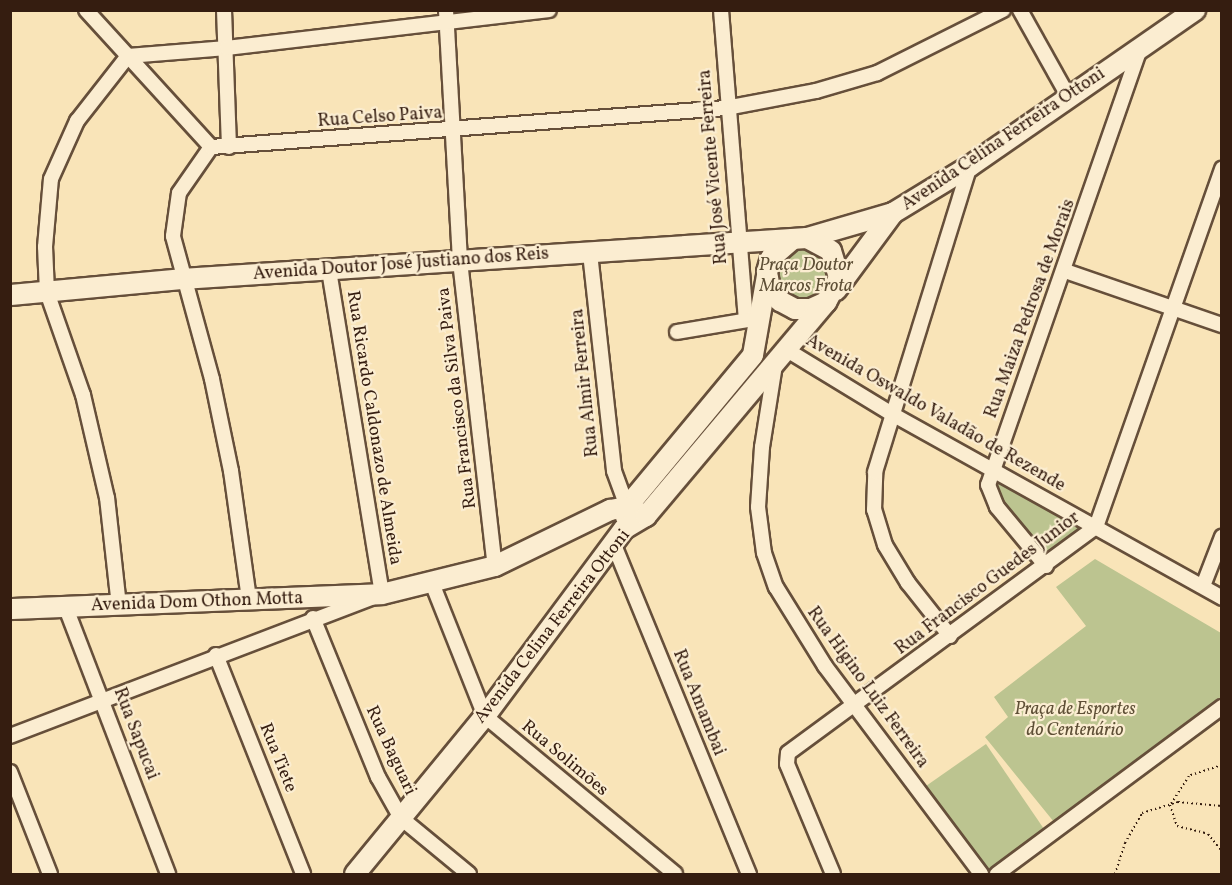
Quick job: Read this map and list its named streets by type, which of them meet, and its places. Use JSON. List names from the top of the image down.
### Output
{
  "streets": {
    "main road": ["Avenida Celina Ferreira Ottoni", "Avenida Doutor José Justiano dos Reis", "Avenida Dom Othon Motta"],
    "street": [
      "Rua Celso Paiva",
      "Rua José Vicente Ferreira",
      "Rua Maiza Pedrosa de Morais",
      "Rua Almir Ferreira",
      "Rua Francisco da Silva Paiva",
      "Avenida Oswaldo Valadão de Rezende",
      "Rua Ricardo Caldonazo de Almeida",
      "Rua Francisco Guedes Junior",
      "Rua Higino Luiz Ferreira",
      "Rua Amambai",
      "Rua Sapucai",
      "Rua Baguari",
      "Rua Tiete",
      "Rua Solimões"
    ]
  },
  "crossings": [
    ["Rua Celso Paiva", "Rua José Vicente Ferreira"],
    ["Rua Celso Paiva", "Rua Francisco da Silva Paiva"],
    ["Avenida Celina Ferreira Ottoni", "Avenida Doutor José Justiano dos Reis"],
    ["Avenida Celina Ferreira Ottoni", "Rua Maiza Pedrosa de Morais"],
    ["Avenida Celina Ferreira Ottoni", "Avenida Oswaldo Valadão de Rezende"],
    ["Avenida Celina Ferreira Ottoni", "Rua Higino Luiz Ferreira"],
    ["Avenida Celina Ferreira Ottoni", "Rua Amambai"],
    ["Avenida Celina Ferreira Ottoni", "Rua Baguari"],
    ["Avenida Celina Ferreira Ottoni", "Rua Solimões"],
    ["Rua José Vicente Ferreira", "Avenida Doutor José Justiano dos Reis"],
    ["Avenida Doutor José Justiano dos Reis", "Rua Almir Ferreira"],
    ["Avenida Doutor José Justiano dos Reis", "Rua Francisco da Silva Paiva"],
    ["Avenida Doutor José Justiano dos Reis", "Rua Ricardo Caldonazo de Almeida"],
    ["Rua Maiza Pedrosa de Morais", "Avenida Oswaldo Valadão de Rezende"],
    ["Rua Maiza Pedrosa de Morais", "Rua Francisco Guedes Junior"],
    ["Rua Almir Ferreira", "Avenida Dom Othon Motta"],
    ["Rua Francisco da Silva Paiva", "Avenida Dom Othon Motta"],
    ["Avenida Oswaldo Valadão de Rezende", "Rua Francisco Guedes Junior"],
    ["Avenida Oswaldo Valadão de Rezende", "Rua Higino Luiz Ferreira"],
    ["Rua Ricardo Caldonazo de Almeida", "Avenida Dom Othon Motta"],
    ["Rua Francisco Guedes Junior", "Rua Higino Luiz Ferreira"],
    ["Avenida Dom Othon Motta", "Rua Sapucai"],
    ["Avenida Dom Othon Motta", "Rua Solimões"]
  ],
  "parks": ["Praça Doutor Marcos Frota", "Praça de Esportes do Centenário"]
}
